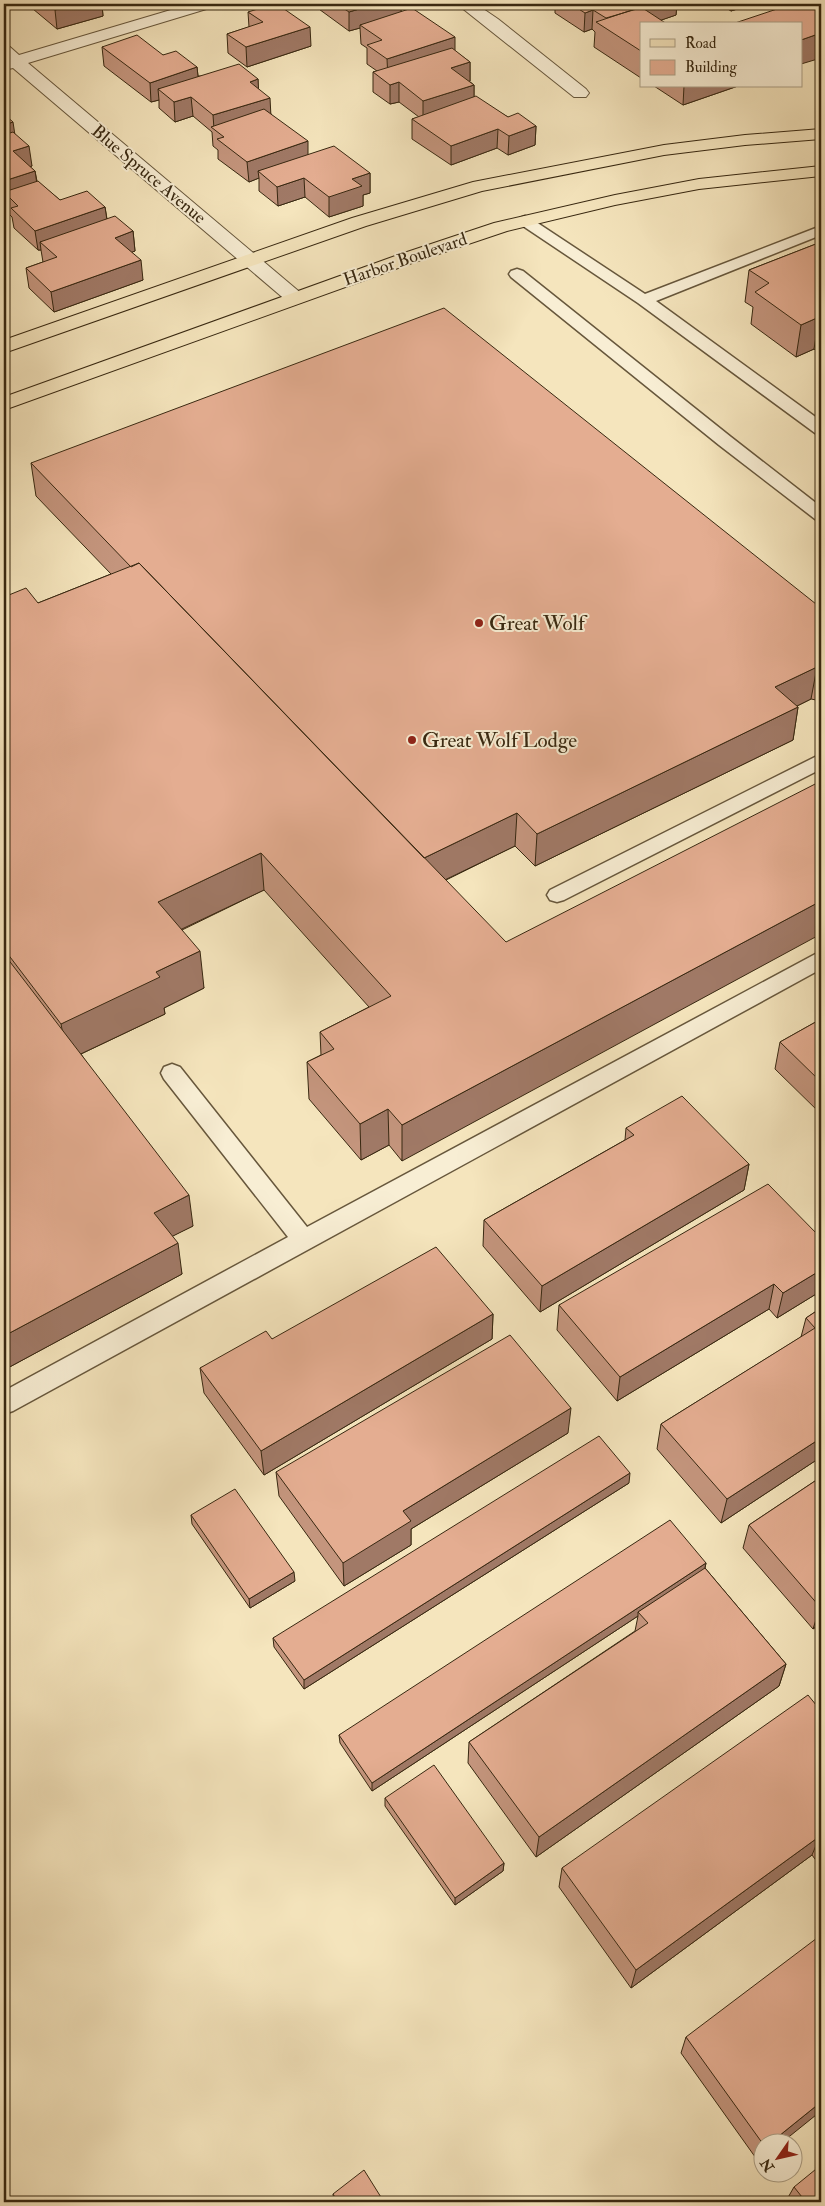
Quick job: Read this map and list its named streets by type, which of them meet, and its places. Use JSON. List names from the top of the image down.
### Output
{
  "streets": {
    "main road": ["Harbor Boulevard"],
    "street": ["Blue Spruce Avenue"]
  },
  "crossings": [
    ["Blue Spruce Avenue", "Harbor Boulevard"]
  ],
  "places": ["Great Wolf", "Great Wolf Lodge"],
  "legend": ["Road", "Building"],
  "north": "bottom left"
}
